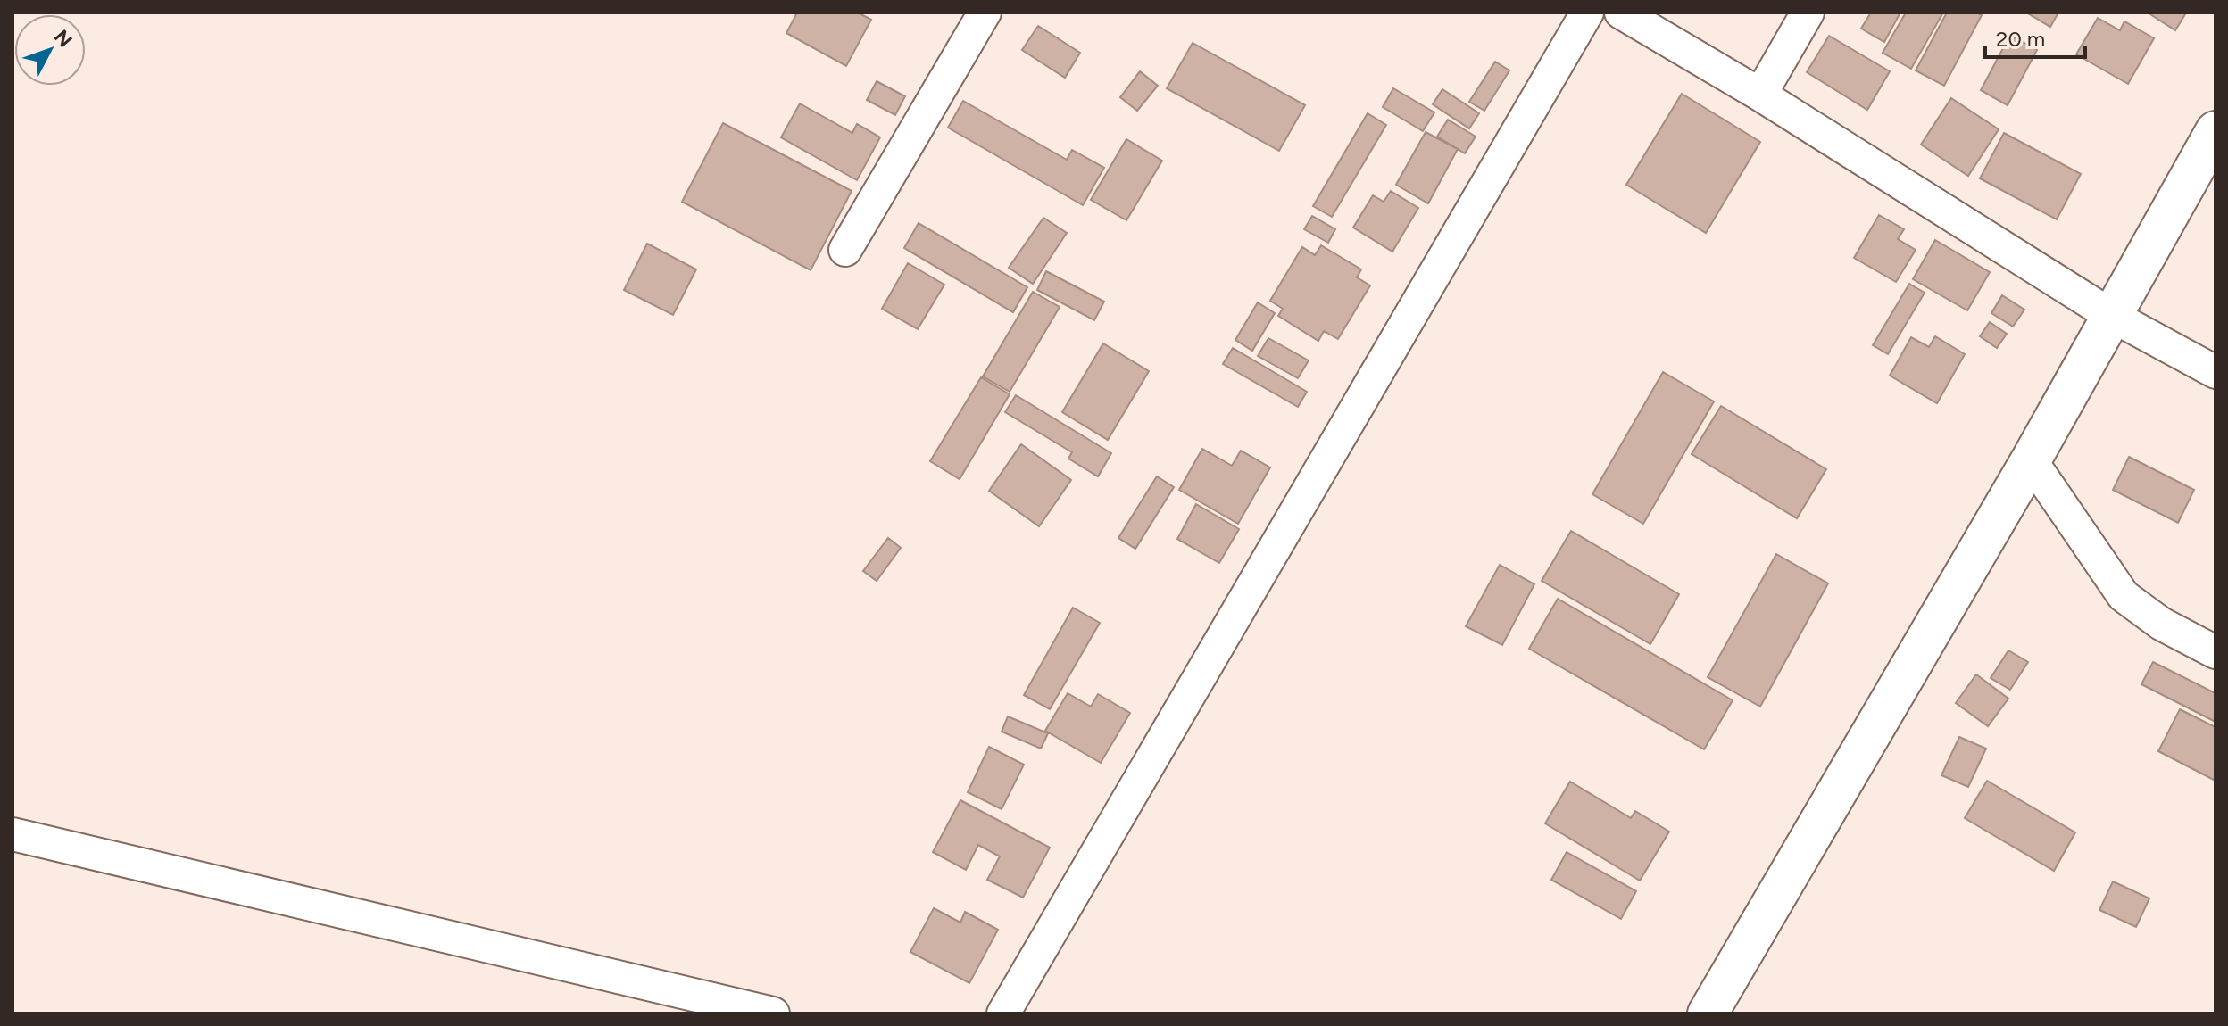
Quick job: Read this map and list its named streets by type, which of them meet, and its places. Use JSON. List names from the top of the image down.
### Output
{
  "scale_bar": "20 m",
  "north": "top right"
}
